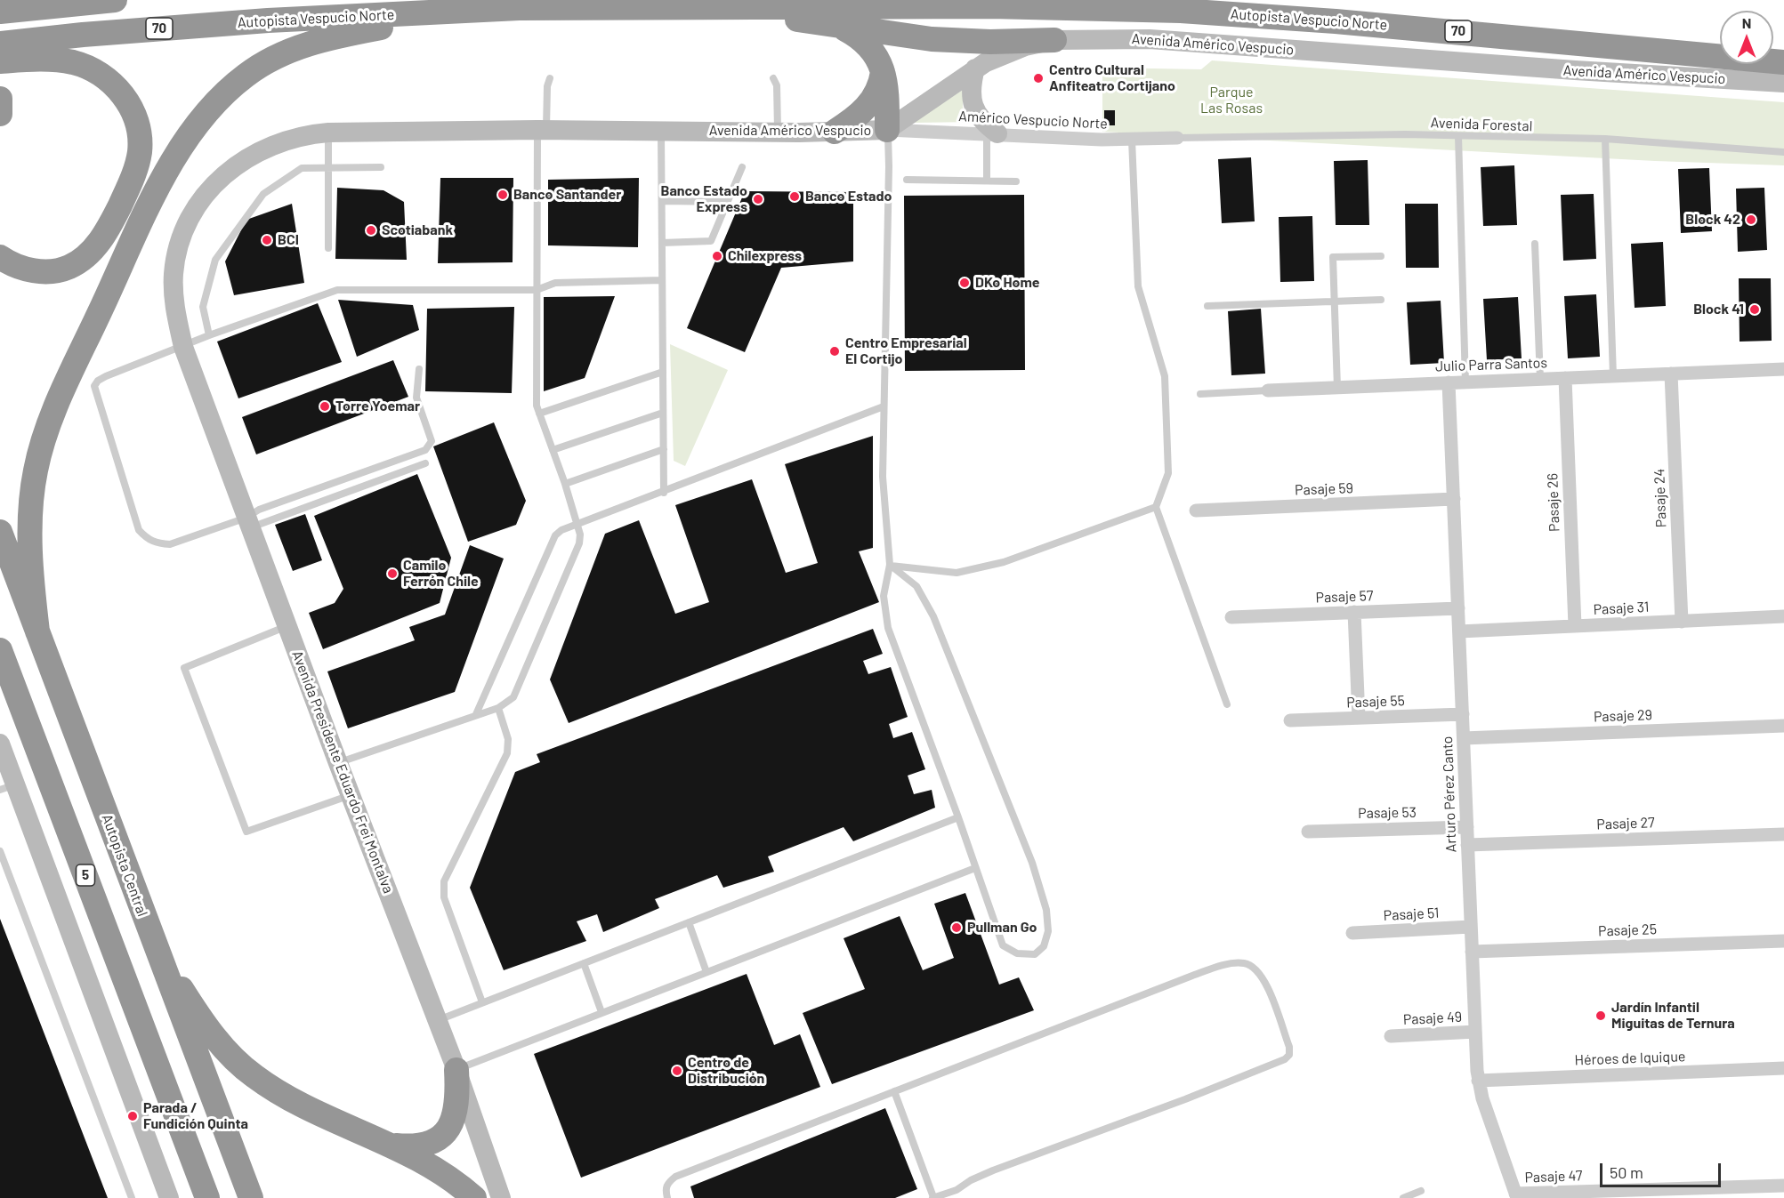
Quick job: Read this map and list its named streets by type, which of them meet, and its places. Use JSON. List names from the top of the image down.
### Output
{
  "streets": {
    "highway": [
      "Autopista Vespucio Norte",
      "70",
      "Autopista Central",
      "5"
    ],
    "main road": ["Avenida Américo Vespucio", "Avenida Presidente Eduardo Frei Montalva"],
    "street": [
      "Américo Vespucio Norte",
      "Julio Parra Santos",
      "Pasaje 59",
      "Pasaje 24",
      "Pasaje 26",
      "Pasaje 57",
      "Pasaje 31",
      "Pasaje 55",
      "Pasaje 29",
      "Arturo Pérez Canto",
      "Pasaje 53",
      "Pasaje 27",
      "Pasaje 51",
      "Pasaje 25",
      "Pasaje 49",
      "Héroes de Iquique",
      "Pasaje 47"
    ],
    "lane": ["Avenida Forestal"]
  },
  "crossings": [
    ["Avenida Américo Vespucio", "Américo Vespucio Norte"],
    ["Avenida Américo Vespucio", "Avenida Presidente Eduardo Frei Montalva"],
    ["Américo Vespucio Norte", "Avenida Forestal"],
    ["Julio Parra Santos", "Pasaje 24"],
    ["Julio Parra Santos", "Pasaje 26"],
    ["Julio Parra Santos", "Arturo Pérez Canto"],
    ["Pasaje 59", "Arturo Pérez Canto"],
    ["Pasaje 24", "Pasaje 31"],
    ["Pasaje 26", "Pasaje 31"],
    ["Pasaje 57", "Arturo Pérez Canto"],
    ["Pasaje 31", "Arturo Pérez Canto"],
    ["Pasaje 55", "Arturo Pérez Canto"],
    ["Pasaje 29", "Arturo Pérez Canto"],
    ["Arturo Pérez Canto", "Pasaje 53"],
    ["Arturo Pérez Canto", "Pasaje 27"],
    ["Arturo Pérez Canto", "Pasaje 51"],
    ["Arturo Pérez Canto", "Pasaje 25"],
    ["Arturo Pérez Canto", "Pasaje 49"],
    ["Arturo Pérez Canto", "Héroes de Iquique"],
    ["Arturo Pérez Canto", "Pasaje 47"]
  ],
  "parks": ["Parque Las Rosas"],
  "places": [
    "Centro Cultural Anfiteatro Cortijano",
    "Banco Santander",
    "Banco Estado",
    "Banco Estado Express",
    "Block 42",
    "Scotiabank",
    "BCI",
    "Chilexpress",
    "DKo Home",
    "Block 41",
    "Centro Empresarial El Cortijo",
    "Torre Yoemar",
    "Camilo Ferrón Chile",
    "Pullman Go",
    "Jardín Infantil Miguitas de Ternura",
    "Centro de Distribución",
    "Parada / Fundición Quinta"
  ],
  "scale_bar": "50 m",
  "north": "top"
}
